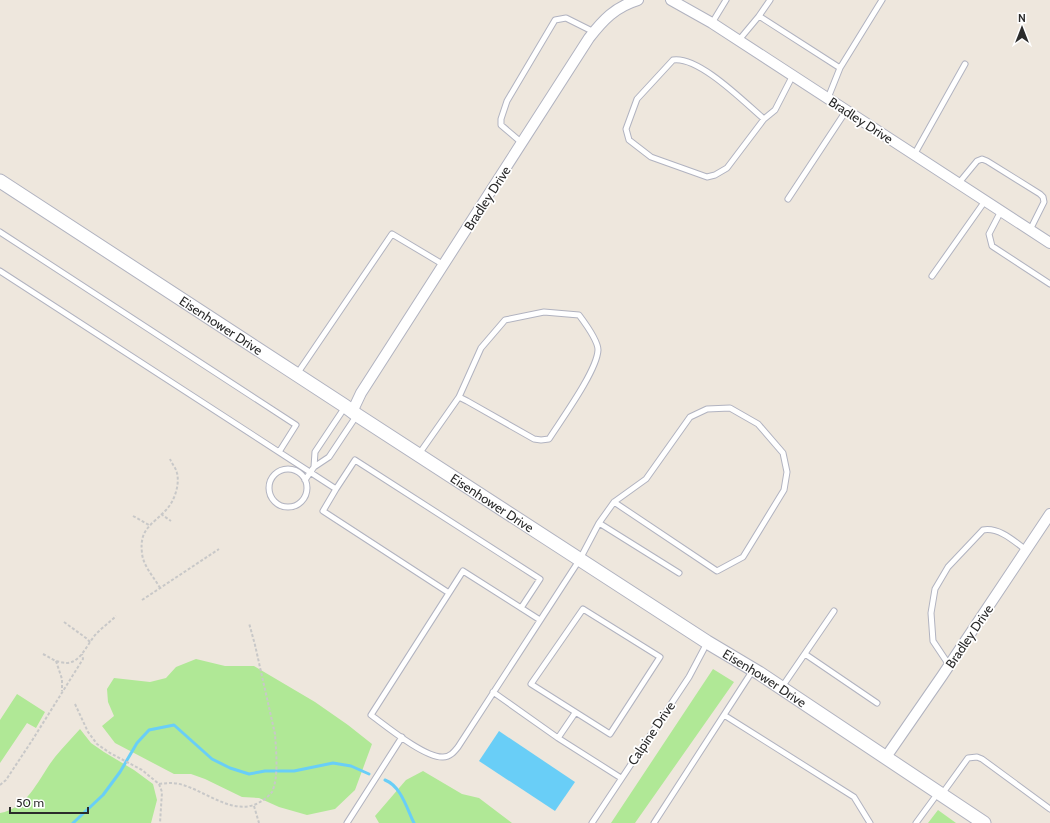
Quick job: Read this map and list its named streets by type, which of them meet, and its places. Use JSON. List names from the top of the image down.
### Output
{
  "streets": {
    "street": ["Bradley Drive", "Eisenhower Drive"],
    "lane": ["Calpine Drive"]
  },
  "crossings": [
    ["Bradley Drive", "Eisenhower Drive"],
    ["Eisenhower Drive", "Calpine Drive"]
  ],
  "scale_bar": "50 m",
  "north": "top"
}
